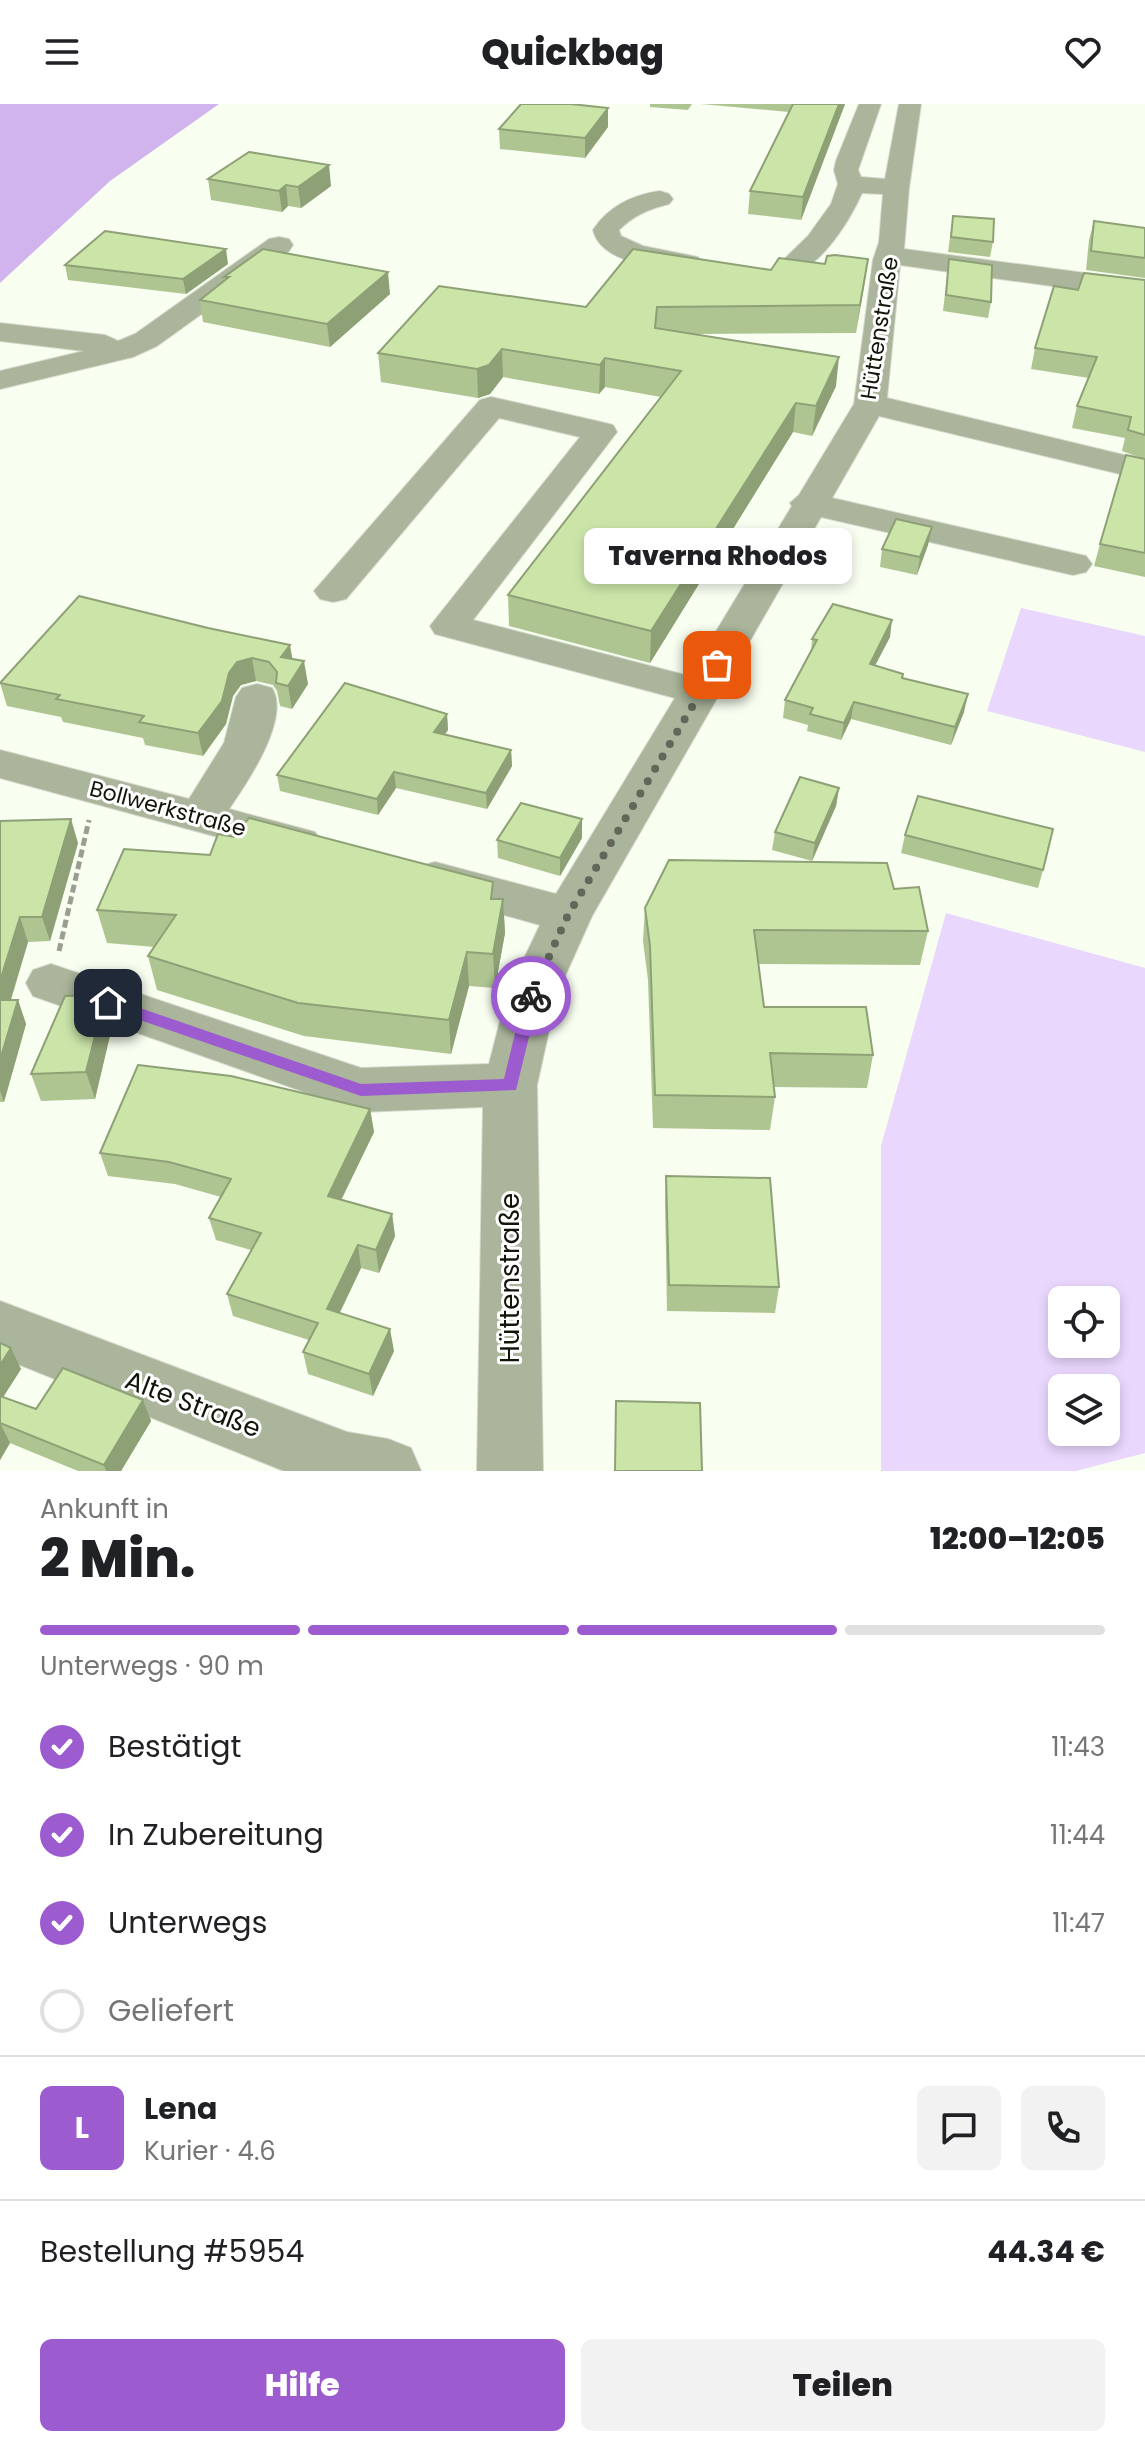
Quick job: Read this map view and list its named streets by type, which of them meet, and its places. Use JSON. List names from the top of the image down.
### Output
{
  "streets": {
    "street": ["Hüttenstraße", "Bollwerkstraße", "Alte Straße"]
  },
  "places": ["Taverna Rhodos"],
  "page": {
    "header": "Quickbag",
    "bubble": "Taverna Rhodos",
    "heading": ["2 Min.", "Ankunft in", "12:00–12:05"],
    "panel": [
      "Lena",
      "Kurier · 4.6",
      "Bestellung #5954",
      "44.34 €"
    ],
    "bar": "Unterwegs · 90 m",
    "list": [
      ["Bestätigt", "11:43"],
      ["In Zubereitung", "11:44"],
      ["Unterwegs", "11:47"],
      "Geliefert"
    ],
    "round": "L",
    "buttons": ["Hilfe", "Teilen"]
  }
}
